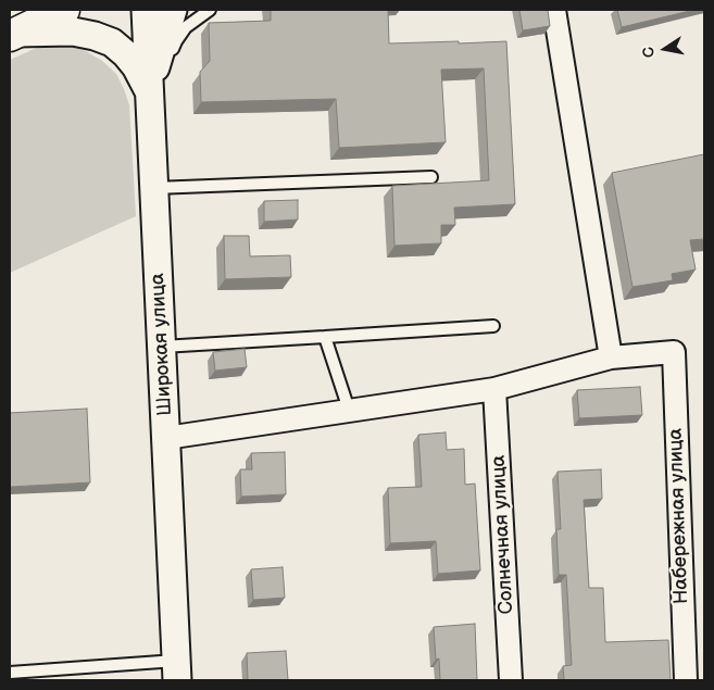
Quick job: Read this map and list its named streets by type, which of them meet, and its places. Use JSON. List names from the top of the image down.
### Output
{
  "streets": {
    "street": ["Широкая улица", "Набережная улица", "Солнечная улица"]
  },
  "north": "left"
}
